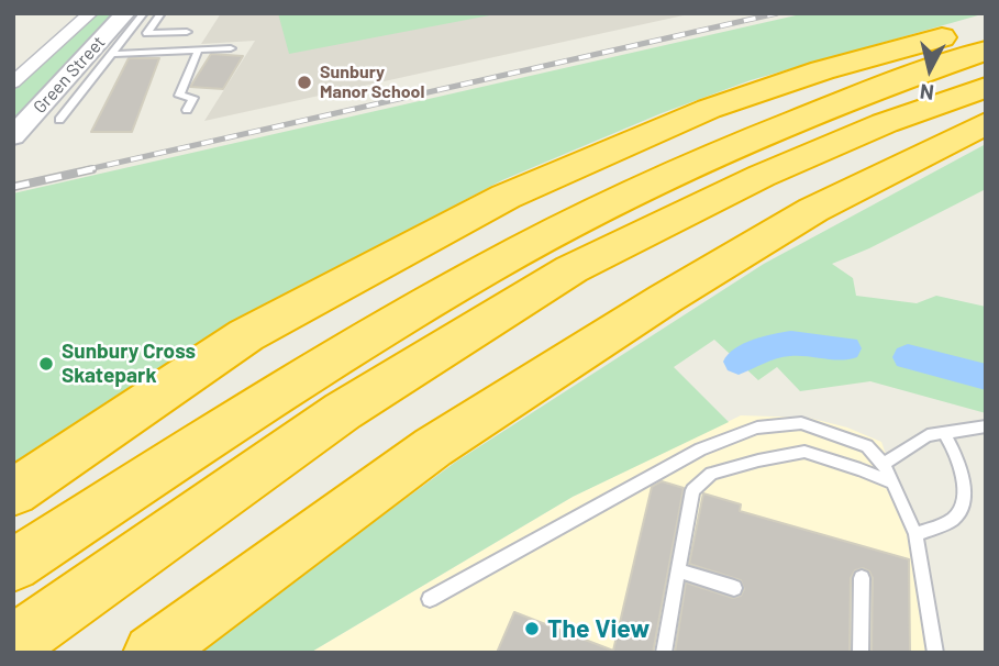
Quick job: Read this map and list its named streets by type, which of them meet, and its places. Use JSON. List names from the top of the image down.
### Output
{
  "streets": {
    "street": ["Green Street"]
  },
  "places": ["Sunbury Manor School", "Sunbury Cross Skatepark", "The View"],
  "north": "bottom"
}
